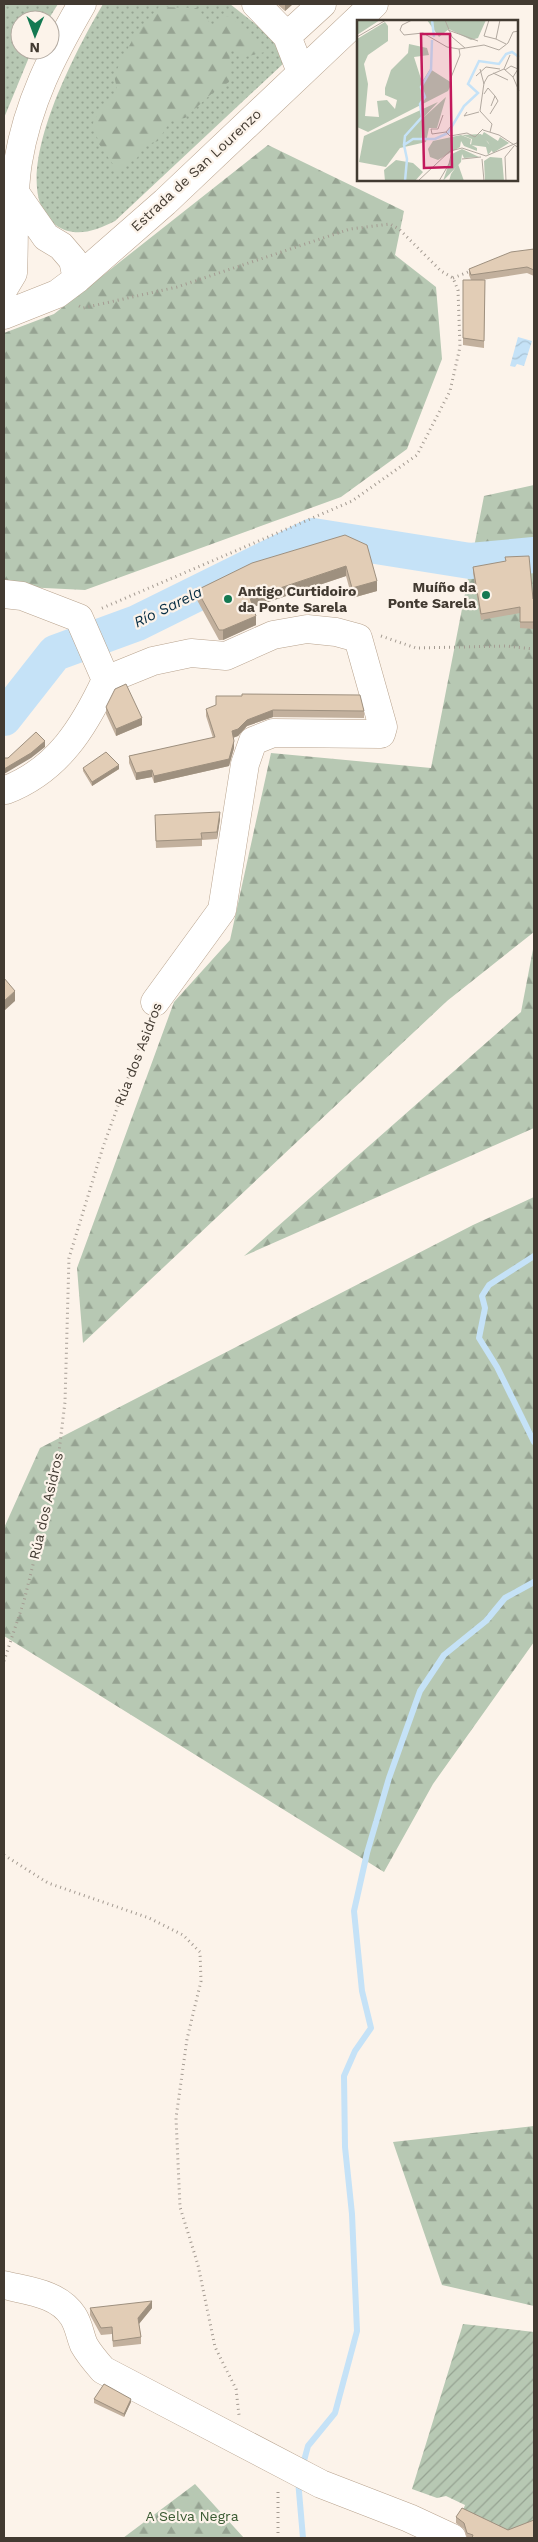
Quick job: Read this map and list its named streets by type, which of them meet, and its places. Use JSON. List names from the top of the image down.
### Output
{
  "streets": {
    "street": ["Estrada de San Lourenzo", "Rúa dos Asidros"]
  },
  "water": ["Río Sarela"],
  "parks": ["A Selva Negra"],
  "places": ["Muíño da Ponte Sarela", "Antigo Curtidoiro da Ponte Sarela"],
  "north": "bottom"
}
